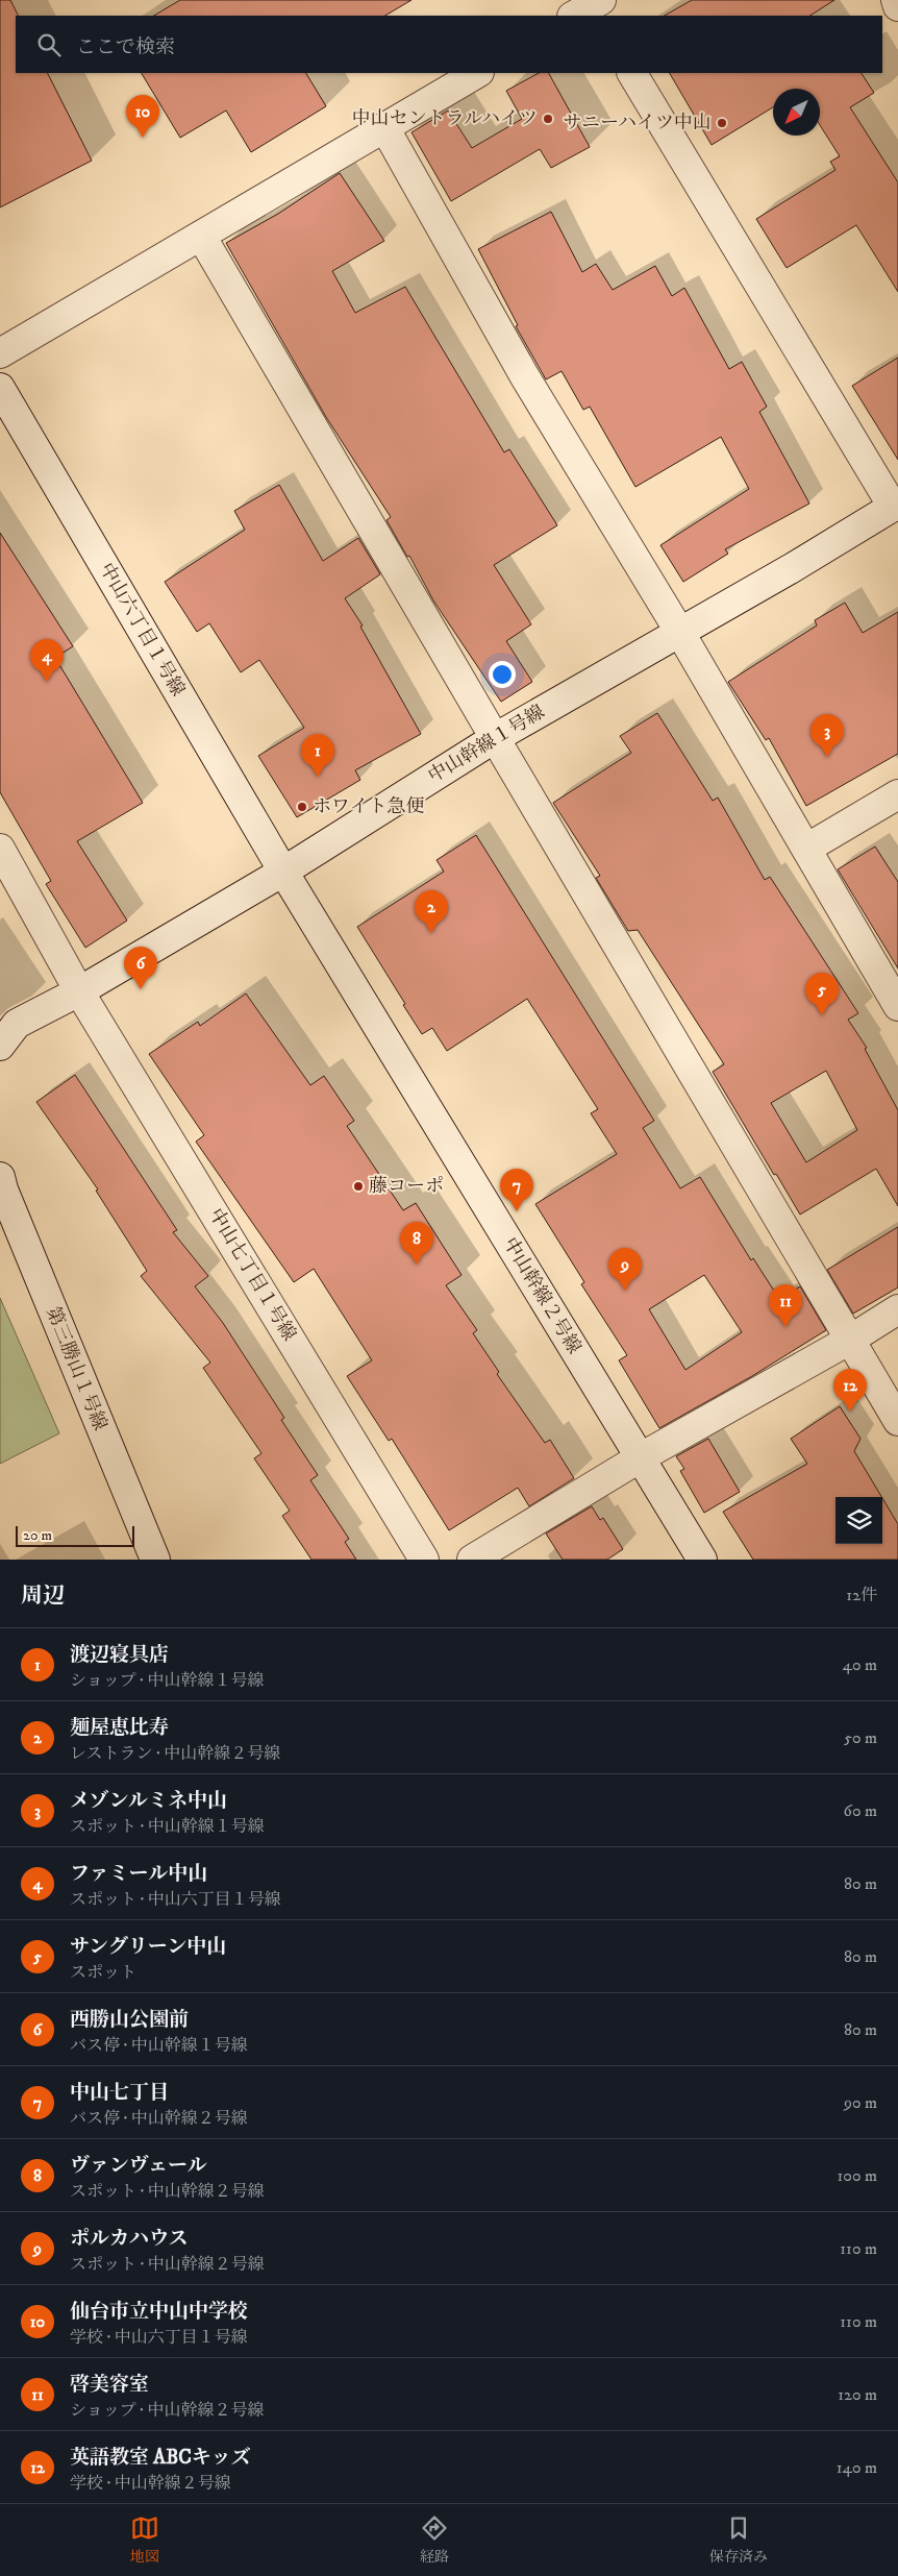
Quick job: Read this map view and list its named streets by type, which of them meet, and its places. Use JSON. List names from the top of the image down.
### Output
{
  "streets": {
    "street": [
      "中山六丁目１号線",
      "中山幹線１号線",
      "中山七丁目１号線",
      "中山幹線２号線",
      "第三勝山１号線"
    ]
  },
  "crossings": [
    ["中山六丁目１号線", "中山幹線１号線"],
    ["中山六丁目１号線", "中山幹線２号線"],
    ["中山幹線１号線", "中山七丁目１号線"],
    ["中山幹線１号線", "中山幹線２号線"]
  ],
  "places": [
    "中山セントラルハイツ",
    "サニーハイツ中山",
    "ホワイト急便",
    "藤コーポ"
  ],
  "scale_bar": "20 m",
  "north": "bottom left",
  "page": {
    "search": "ここで検索",
    "pins": [
      "10",
      "4",
      "3",
      "1",
      "2",
      "6",
      "5",
      "7",
      "8",
      "9",
      "11",
      "12"
    ],
    "scale": "20 m",
    "heading": ["周辺", "12件"],
    "list": [
      {
        "mark": "1",
        "name": "渡辺寝具店",
        "note": "ショップ · 中山幹線１号線",
        "value": "40 m"
      },
      {
        "mark": "2",
        "name": "麺屋恵比寿",
        "note": "レストラン · 中山幹線２号線",
        "value": "50 m"
      },
      {
        "mark": "3",
        "name": "メゾンルミネ中山",
        "note": "スポット · 中山幹線１号線",
        "value": "60 m"
      },
      {
        "mark": "4",
        "name": "ファミール中山",
        "note": "スポット · 中山六丁目１号線",
        "value": "80 m"
      },
      {
        "mark": "5",
        "name": "サングリーン中山",
        "note": "スポット",
        "value": "80 m"
      },
      {
        "mark": "6",
        "name": "西勝山公園前",
        "note": "バス停 · 中山幹線１号線",
        "value": "80 m"
      },
      {
        "mark": "7",
        "name": "中山七丁目",
        "note": "バス停 · 中山幹線２号線",
        "value": "90 m"
      },
      {
        "mark": "8",
        "name": "ヴァンヴェール",
        "note": "スポット · 中山幹線２号線",
        "value": "100 m"
      },
      {
        "mark": "9",
        "name": "ポルカハウス",
        "note": "スポット · 中山幹線２号線",
        "value": "110 m"
      },
      {
        "mark": "10",
        "name": "仙台市立中山中学校",
        "note": "学校 · 中山六丁目１号線",
        "value": "110 m"
      },
      {
        "mark": "11",
        "name": "啓美容室",
        "note": "ショップ · 中山幹線２号線",
        "value": "120 m"
      },
      {
        "mark": "12",
        "name": "英語教室 ABCキッズ",
        "note": "学校 · 中山幹線２号線",
        "value": "140 m"
      }
    ],
    "nav": ["地図", "経路", "保存済み"]
  }
}
